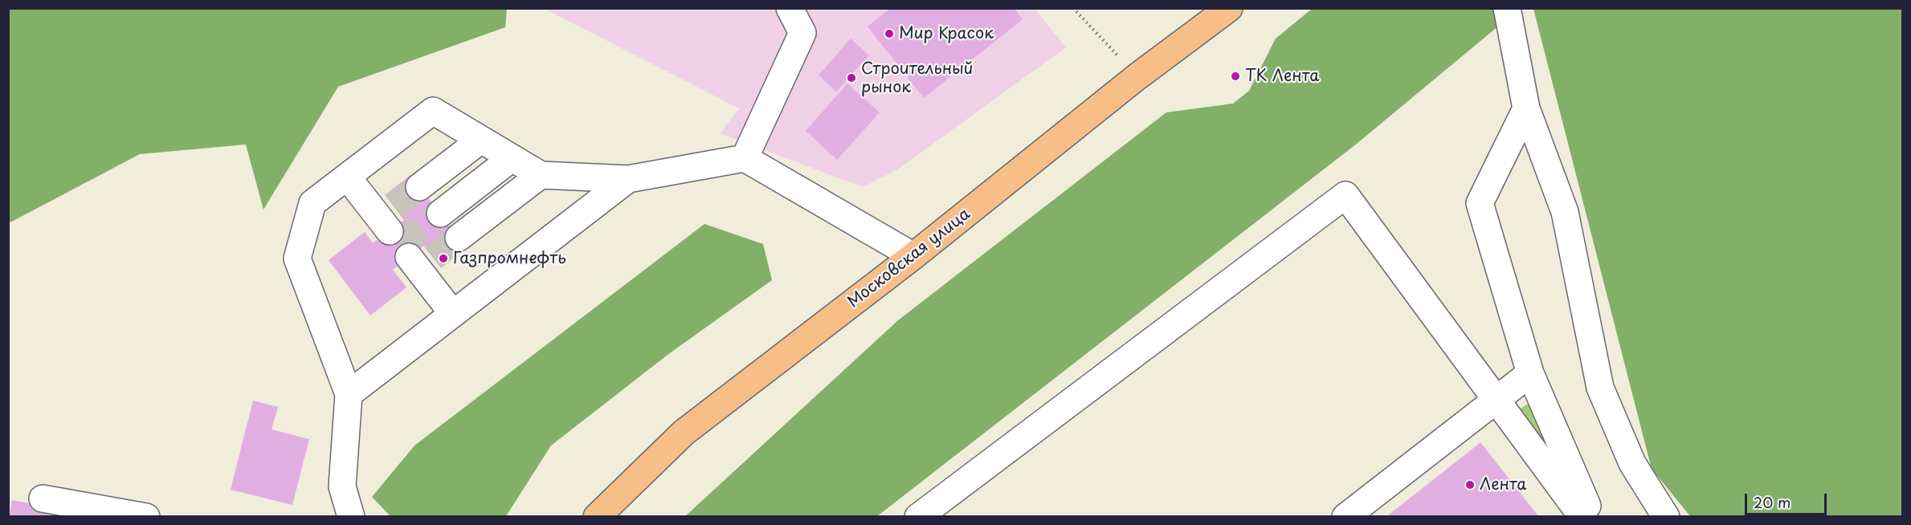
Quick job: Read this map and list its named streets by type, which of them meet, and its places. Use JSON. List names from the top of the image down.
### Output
{
  "streets": {
    "main road": ["Московская улица"]
  },
  "places": [
    "Мир Красок",
    "ТК Лента",
    "Строительный рынок",
    "Газпромнефть",
    "Лента"
  ],
  "scale_bar": "20 m"
}
